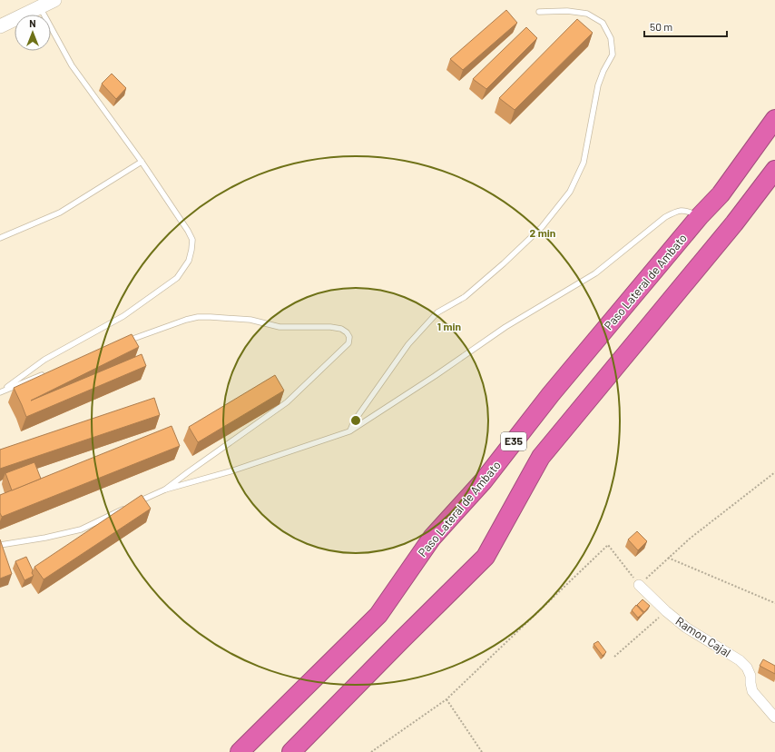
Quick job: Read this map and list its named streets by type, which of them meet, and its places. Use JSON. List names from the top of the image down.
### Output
{
  "streets": {
    "highway": ["Paso Lateral de Ambato", "E35"],
    "street": ["Ramon Cajal"]
  },
  "scale_bar": "50 m",
  "north": "top",
  "rings": ["2 min", "1 min"]
}
